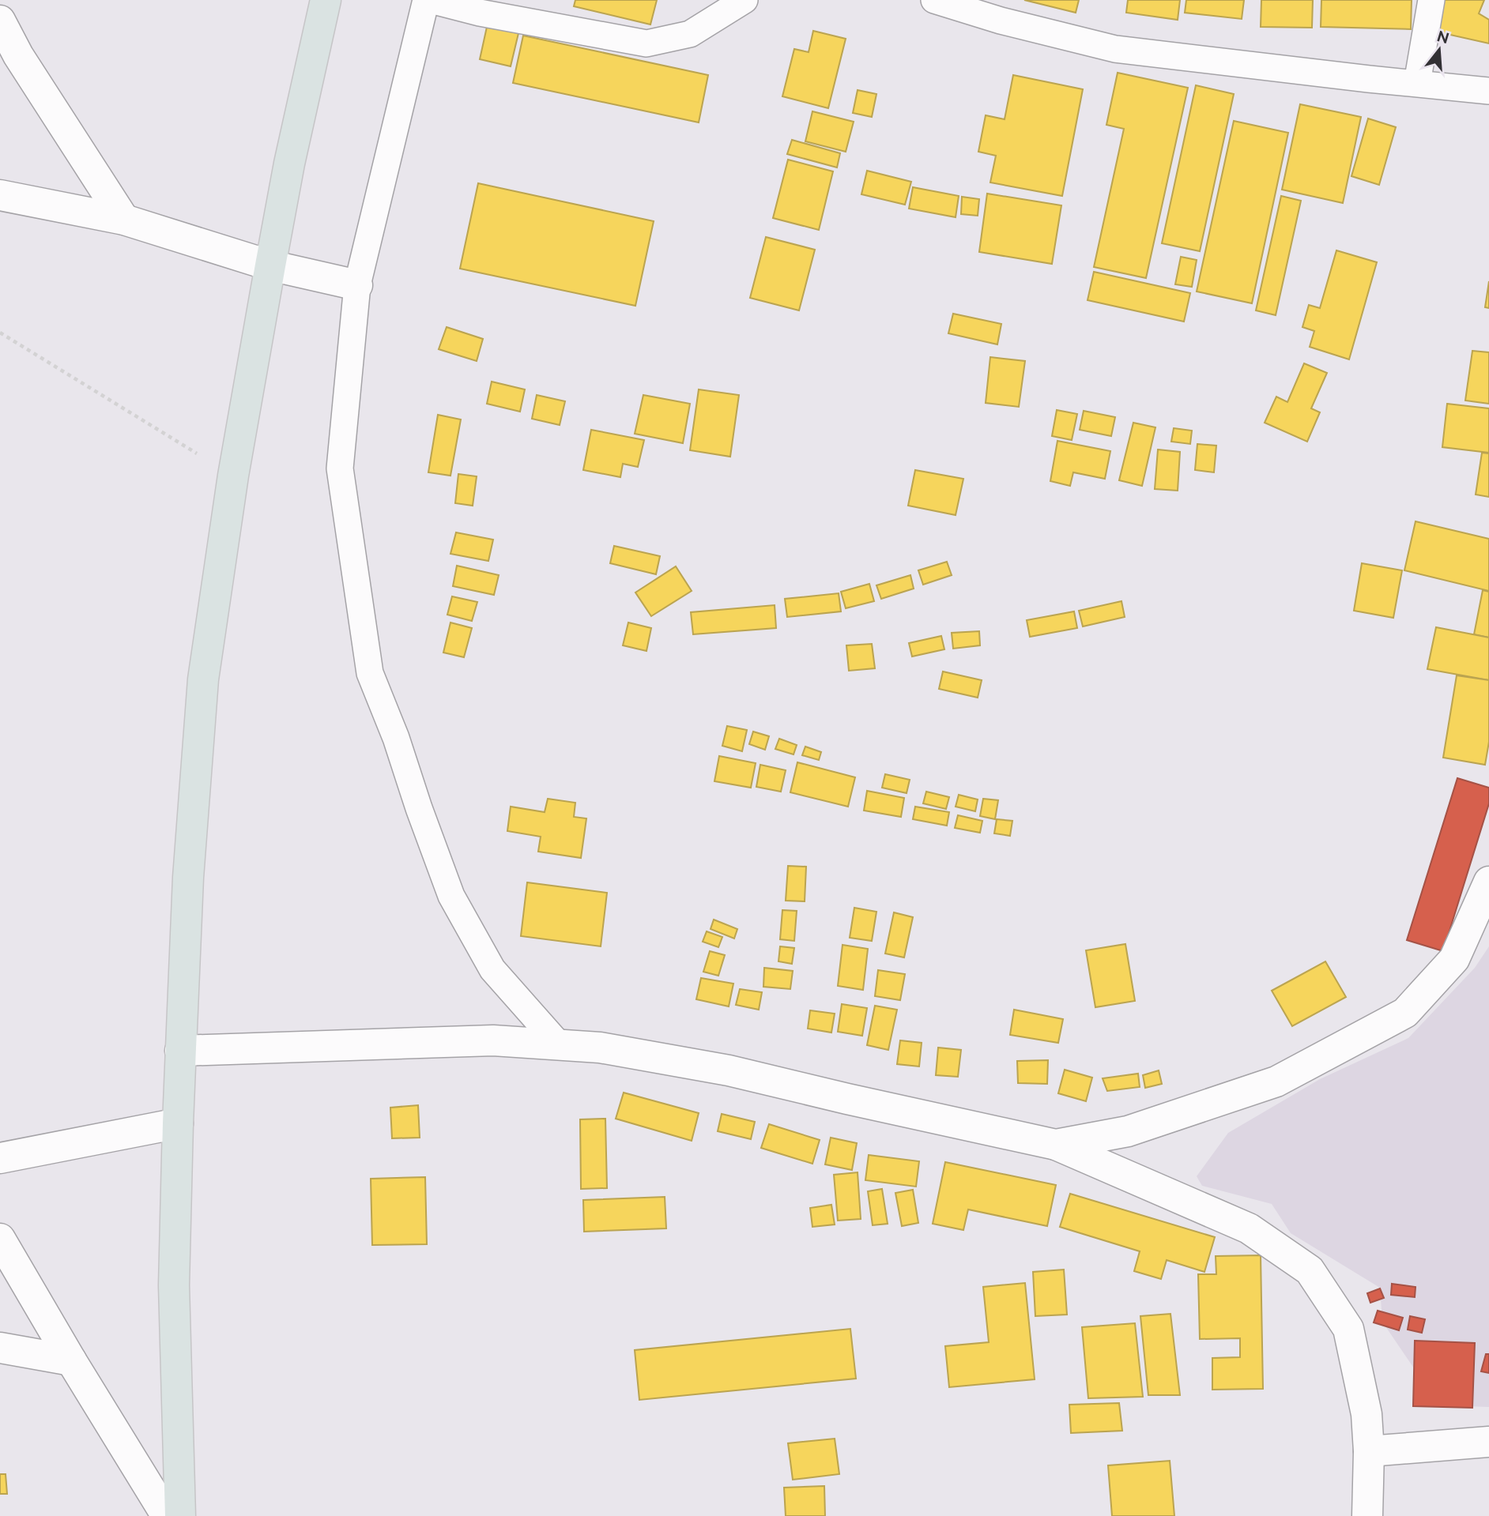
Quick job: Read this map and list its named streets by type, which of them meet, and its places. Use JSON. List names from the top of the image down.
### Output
{
  "north": "top"
}
